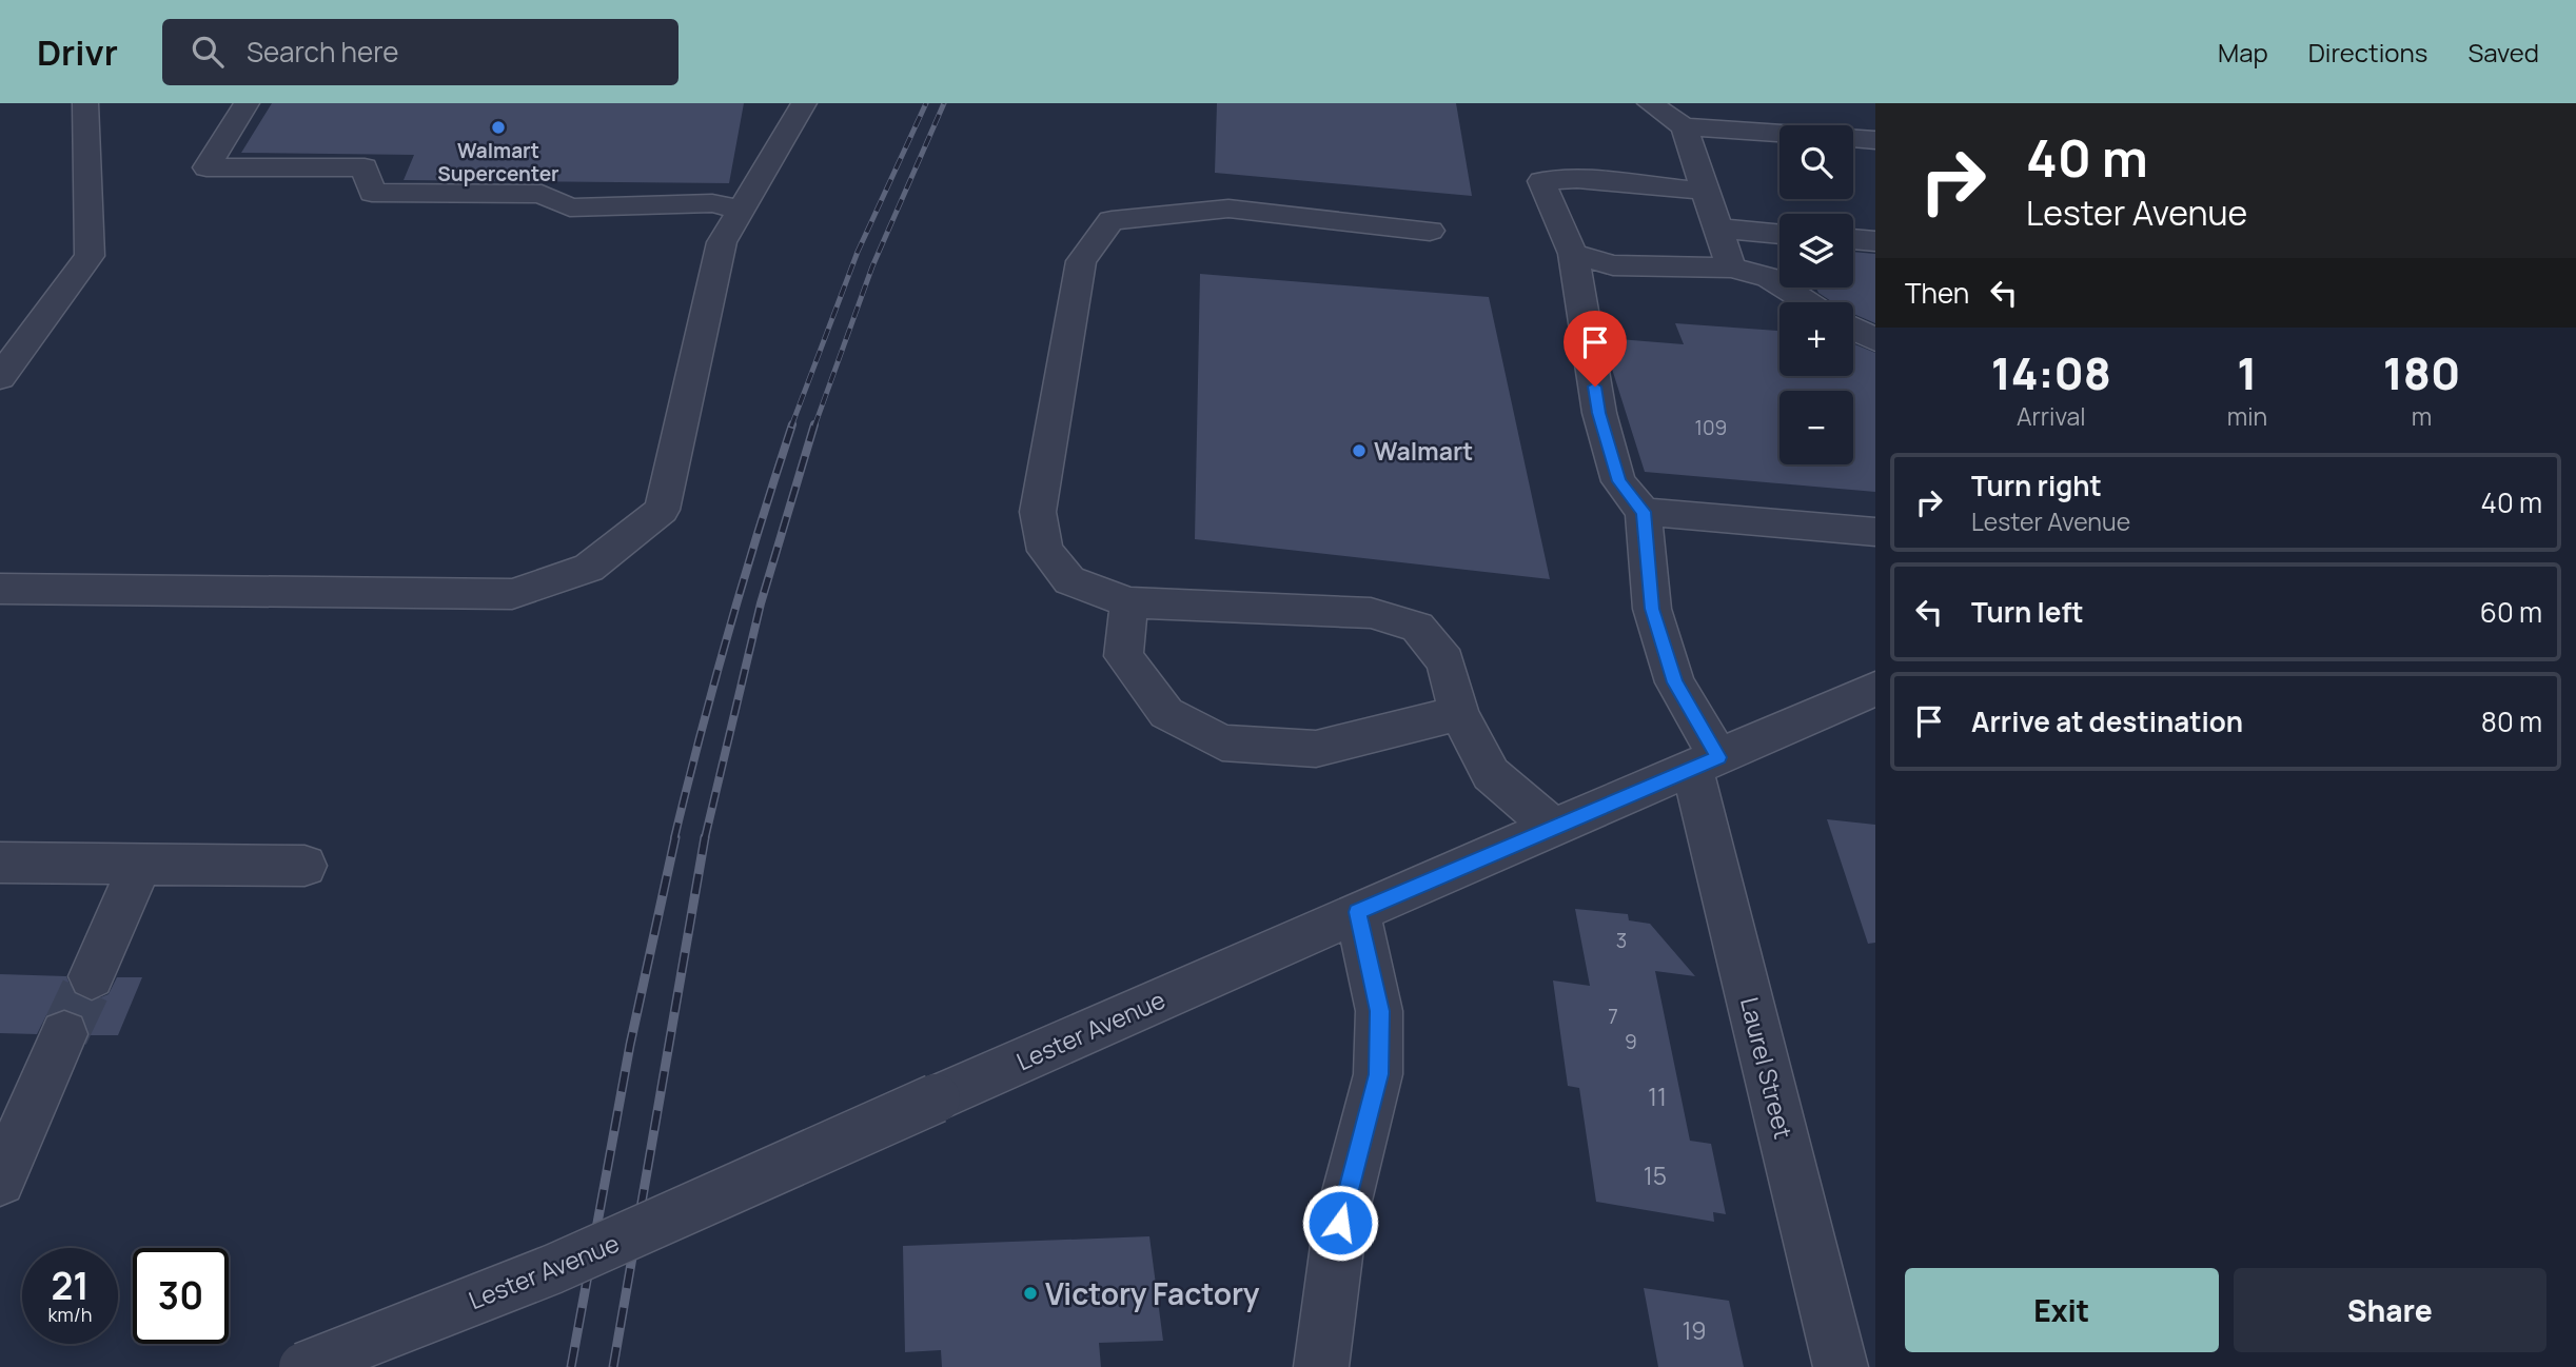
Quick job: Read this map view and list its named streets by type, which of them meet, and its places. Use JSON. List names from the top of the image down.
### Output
{
  "streets": {
    "street": ["Lester Avenue", "Laurel Street"]
  },
  "crossings": [
    ["Lester Avenue", "Laurel Street"]
  ],
  "places": ["Walmart Supercenter", "Walmart", "Victory Factory"],
  "house_numbers": [
    "109",
    "3",
    "7",
    "9",
    "11",
    "15",
    "19"
  ],
  "page": {
    "header": "Drivr",
    "search": "Search here",
    "nav": ["Map", "Directions", "Saved"],
    "turn": ["40 m", "Lester Avenue"],
    "map_buttons": ["+", "−"],
    "then": "Then",
    "eta": [
      "14:08",
      "Arrival",
      "1",
      "min",
      "180",
      "m"
    ],
    "list": [
      {
        "name": "Turn right",
        "note": "Lester Avenue",
        "value": "40 m"
      },
      {
        "name": "Turn left",
        "value": "60 m"
      },
      {
        "name": "Arrive at destination",
        "value": "80 m"
      }
    ],
    "speed": "21 km/h",
    "limit": "30",
    "buttons": ["Exit", "Share"]
  }
}
